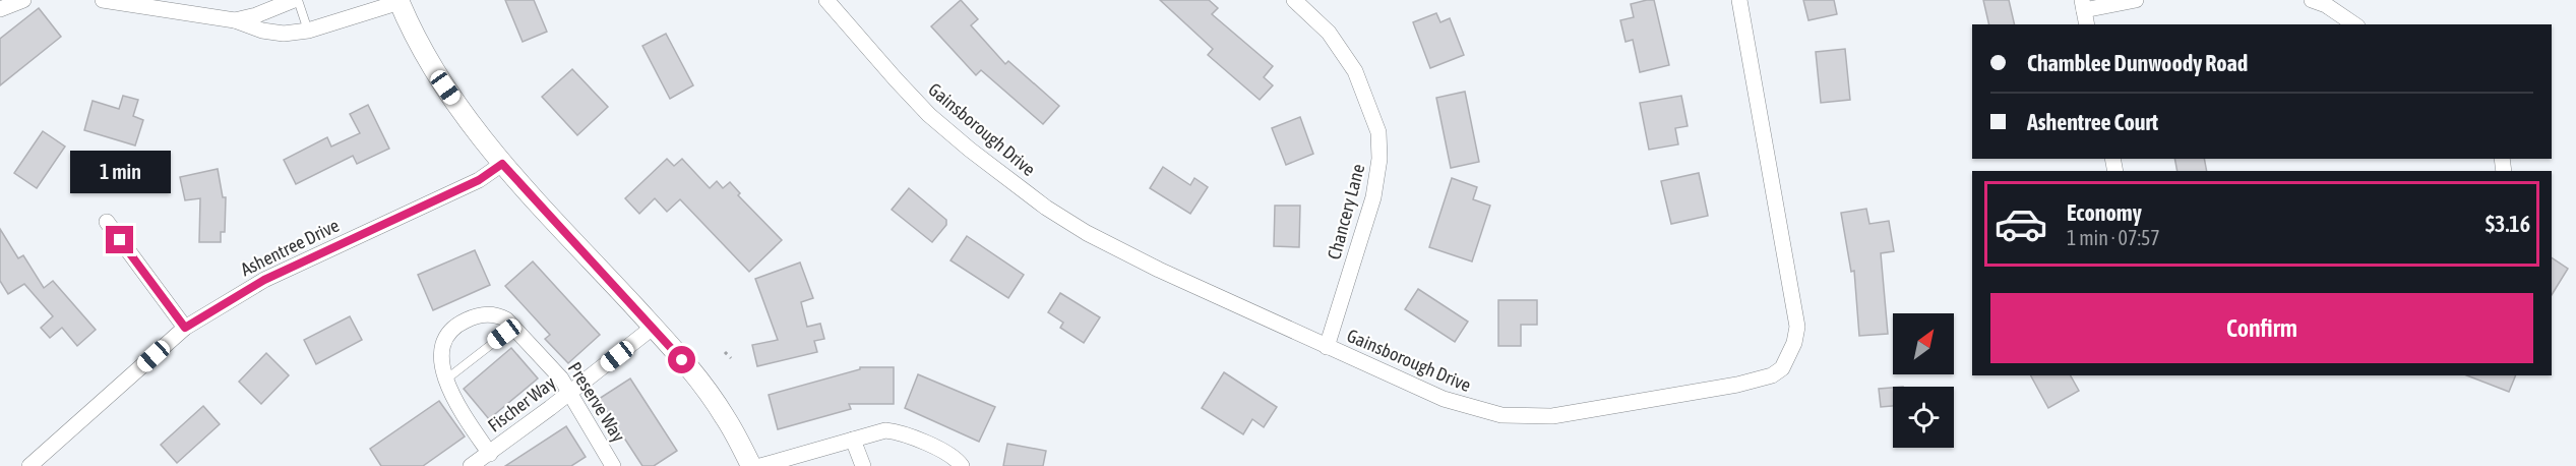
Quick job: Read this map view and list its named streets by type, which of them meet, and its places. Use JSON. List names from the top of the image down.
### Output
{
  "streets": {
    "street": [
      "Gainsborough Drive",
      "Chancery Lane",
      "Ashentree Drive",
      "Preserve Way",
      "Fischer Way"
    ]
  },
  "crossings": [
    ["Gainsborough Drive", "Chancery Lane"],
    ["Preserve Way", "Fischer Way"]
  ],
  "north": "top right",
  "page": {
    "banner": ["Chamblee Dunwoody Road", "Ashentree Court"],
    "bubble": "1 min",
    "list": [
      {
        "name": "Economy",
        "note": "1 min · 07:57",
        "value": "$3.16"
      }
    ],
    "buttons": "Confirm"
  }
}
